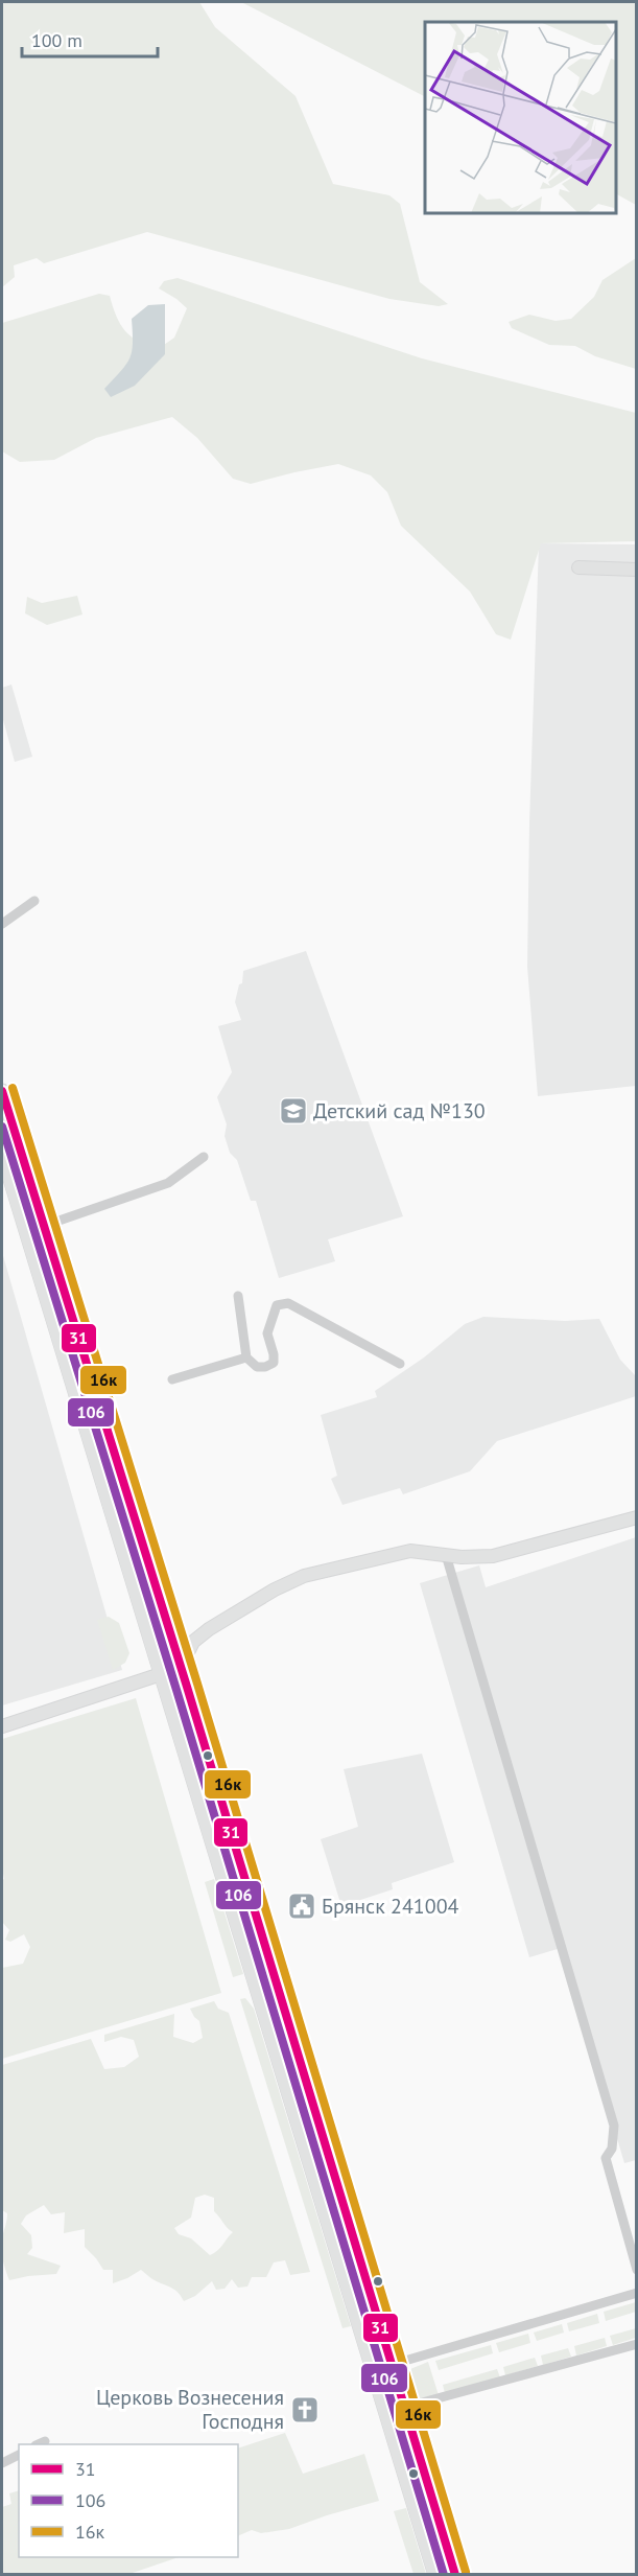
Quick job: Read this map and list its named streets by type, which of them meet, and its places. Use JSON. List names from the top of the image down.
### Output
{
  "places": {
    "school or university": ["Детский сад №130"],
    "public building": ["Брянск 241004"],
    "church": ["Церковь Вознесения Господня"]
  },
  "lines": ["transit line 16к", "transit line 31", "transit line 106"],
  "legend": ["31", "106", "16к"],
  "scale_bar": "100 m"
}
